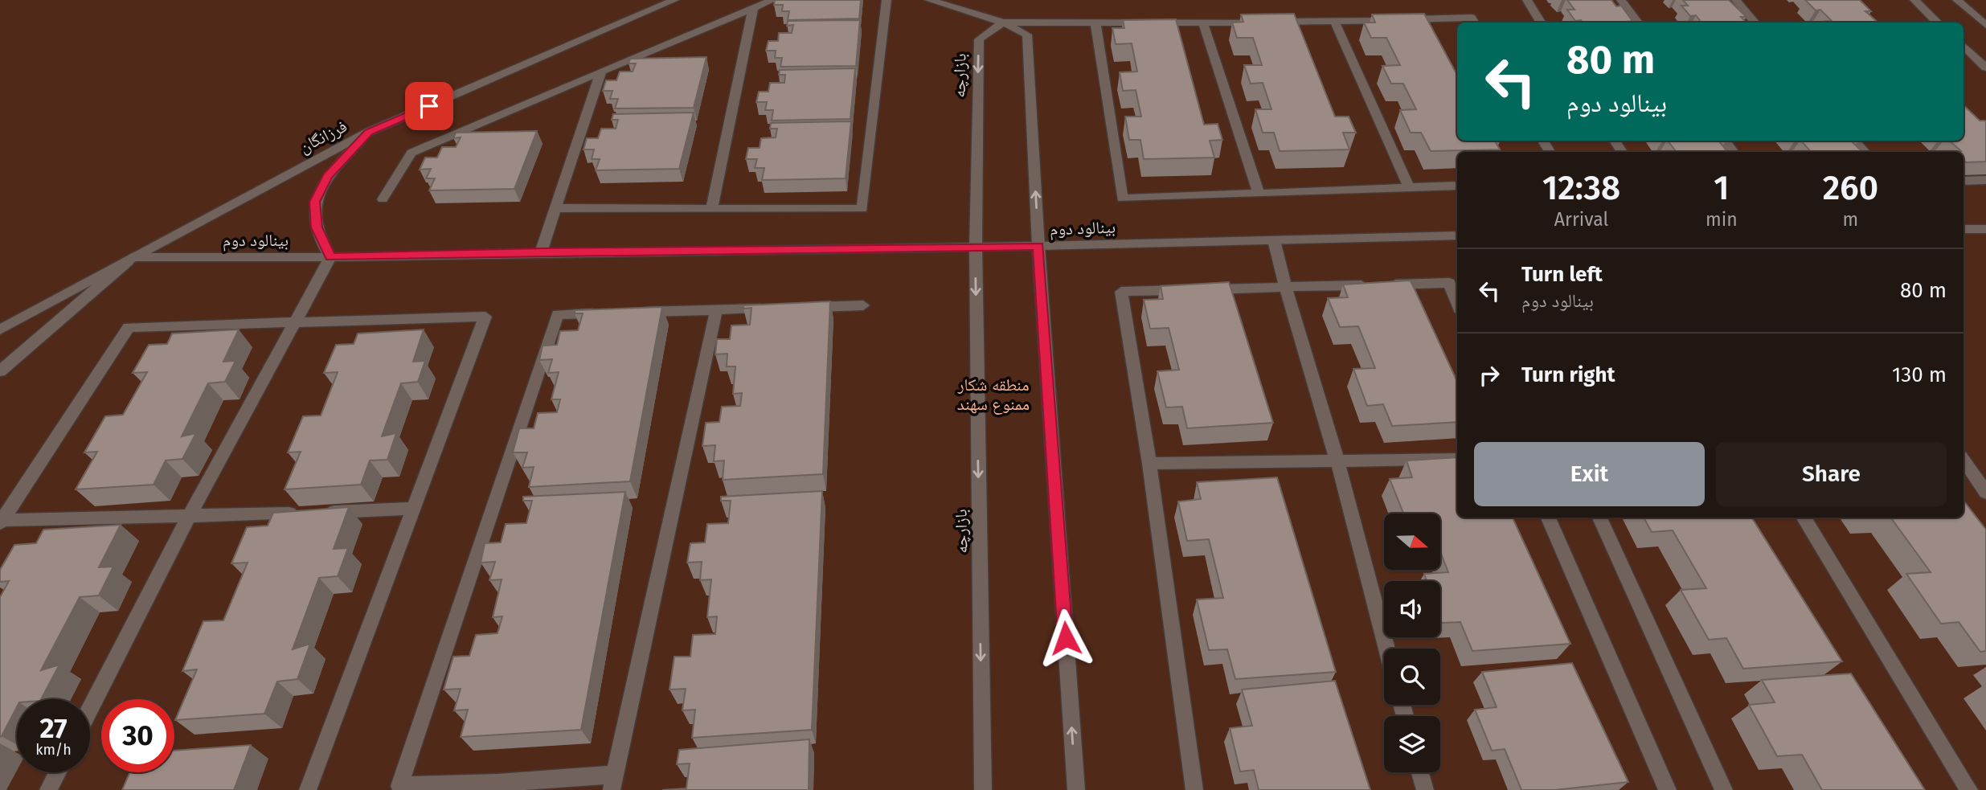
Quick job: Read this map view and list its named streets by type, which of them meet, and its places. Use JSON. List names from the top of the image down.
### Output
{
  "streets": {
    "street": ["بازارچه", "فرزانگان", "بینالود دوم"]
  },
  "crossings": [
    ["بازارچه", "بینالود دوم"],
    ["فرزانگان", "بینالود دوم"]
  ],
  "parks": ["منطقه شکار ممنوع سهند"],
  "north": "right",
  "page": {
    "turn": ["80 m", "بینالود دوم"],
    "eta": [
      "12:38",
      "Arrival",
      "1",
      "min",
      "260",
      "m"
    ],
    "list": [
      {
        "name": "Turn left",
        "note": "بینالود دوم",
        "value": "80 m"
      },
      {
        "name": "Turn right",
        "value": "130 m"
      }
    ],
    "buttons": ["Exit", "Share"],
    "speed": "27 km/h",
    "limit": "30"
  }
}
